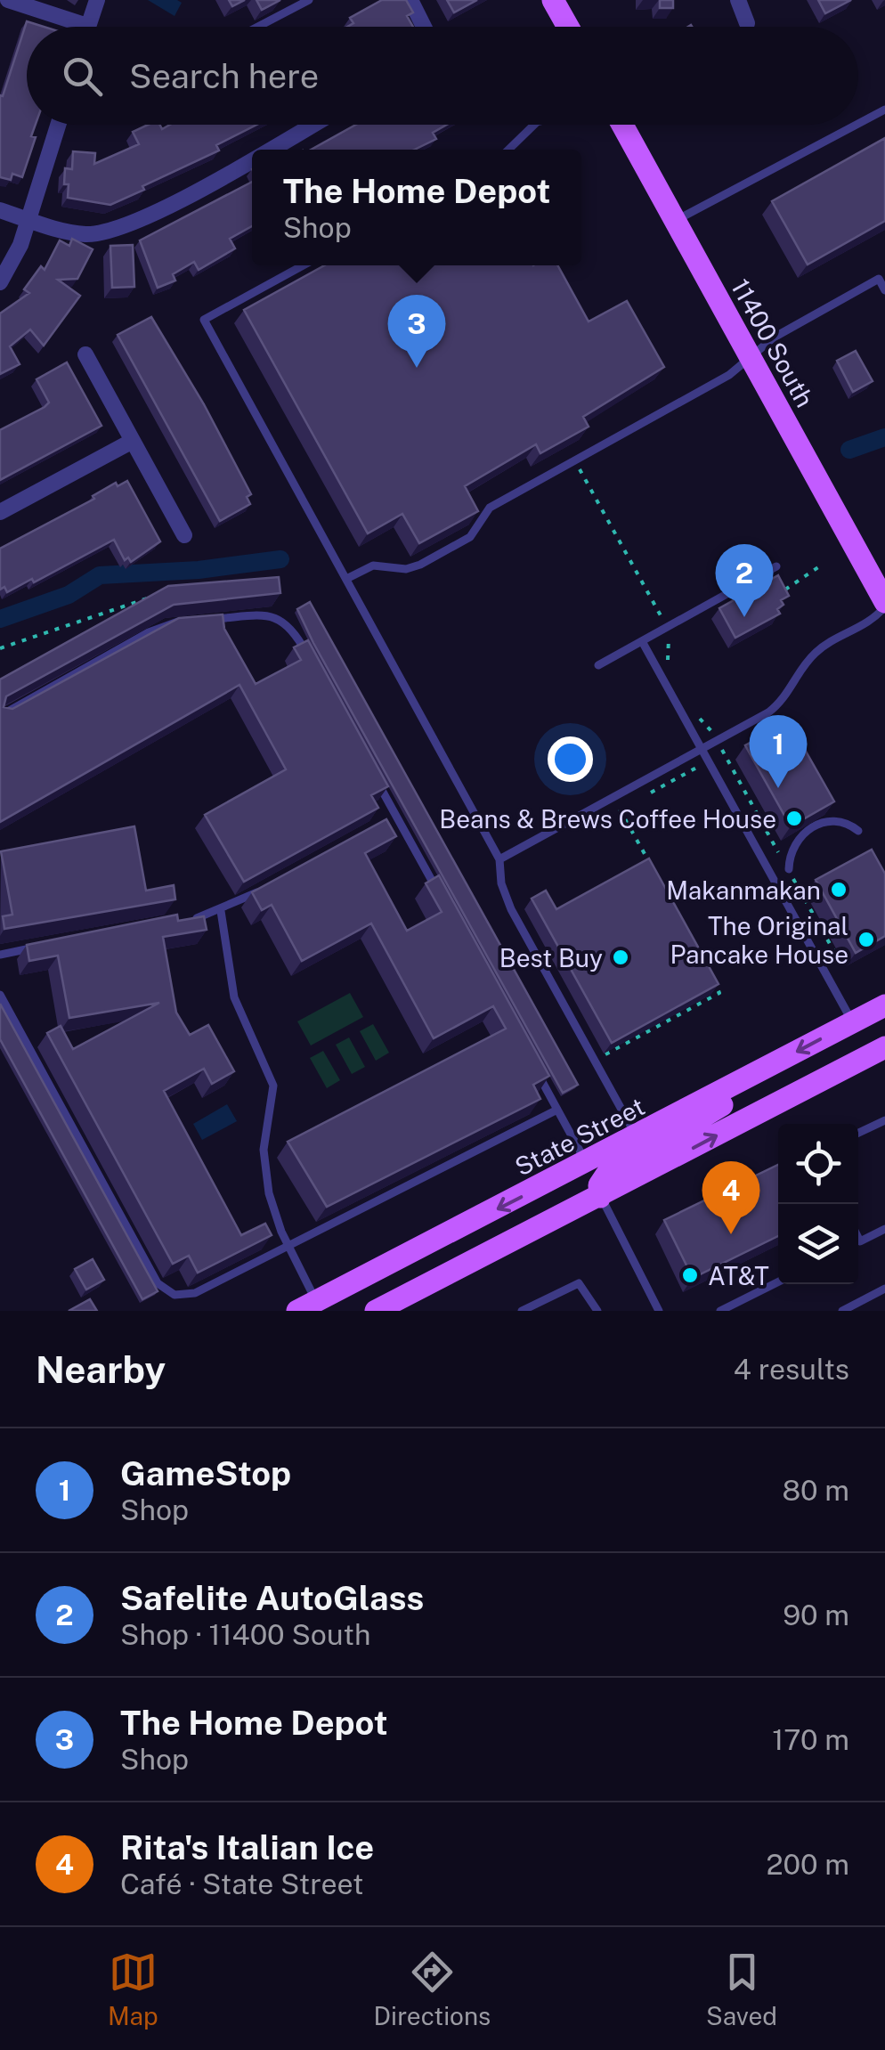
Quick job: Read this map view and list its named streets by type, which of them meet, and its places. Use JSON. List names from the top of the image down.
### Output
{
  "streets": {
    "main road": ["11400 South", "State Street"]
  },
  "places": [
    "Beans & Brews Coffee House",
    "Makanmakan",
    "The Original Pancake House",
    "Best Buy",
    "AT&T"
  ],
  "page": {
    "search": "Search here",
    "popup": ["The Home Depot", "Shop"],
    "pins": [
      "3",
      "2",
      "1",
      "4"
    ],
    "heading": ["Nearby", "4 results"],
    "list": [
      {
        "mark": "1",
        "name": "GameStop",
        "note": "Shop",
        "value": "80 m"
      },
      {
        "mark": "2",
        "name": "Safelite AutoGlass",
        "note": "Shop · 11400 South",
        "value": "90 m"
      },
      {
        "mark": "3",
        "name": "The Home Depot",
        "note": "Shop",
        "value": "170 m"
      },
      {
        "mark": "4",
        "name": "Rita's Italian Ice",
        "note": "Café · State Street",
        "value": "200 m"
      }
    ],
    "nav": ["Map", "Directions", "Saved"]
  }
}
